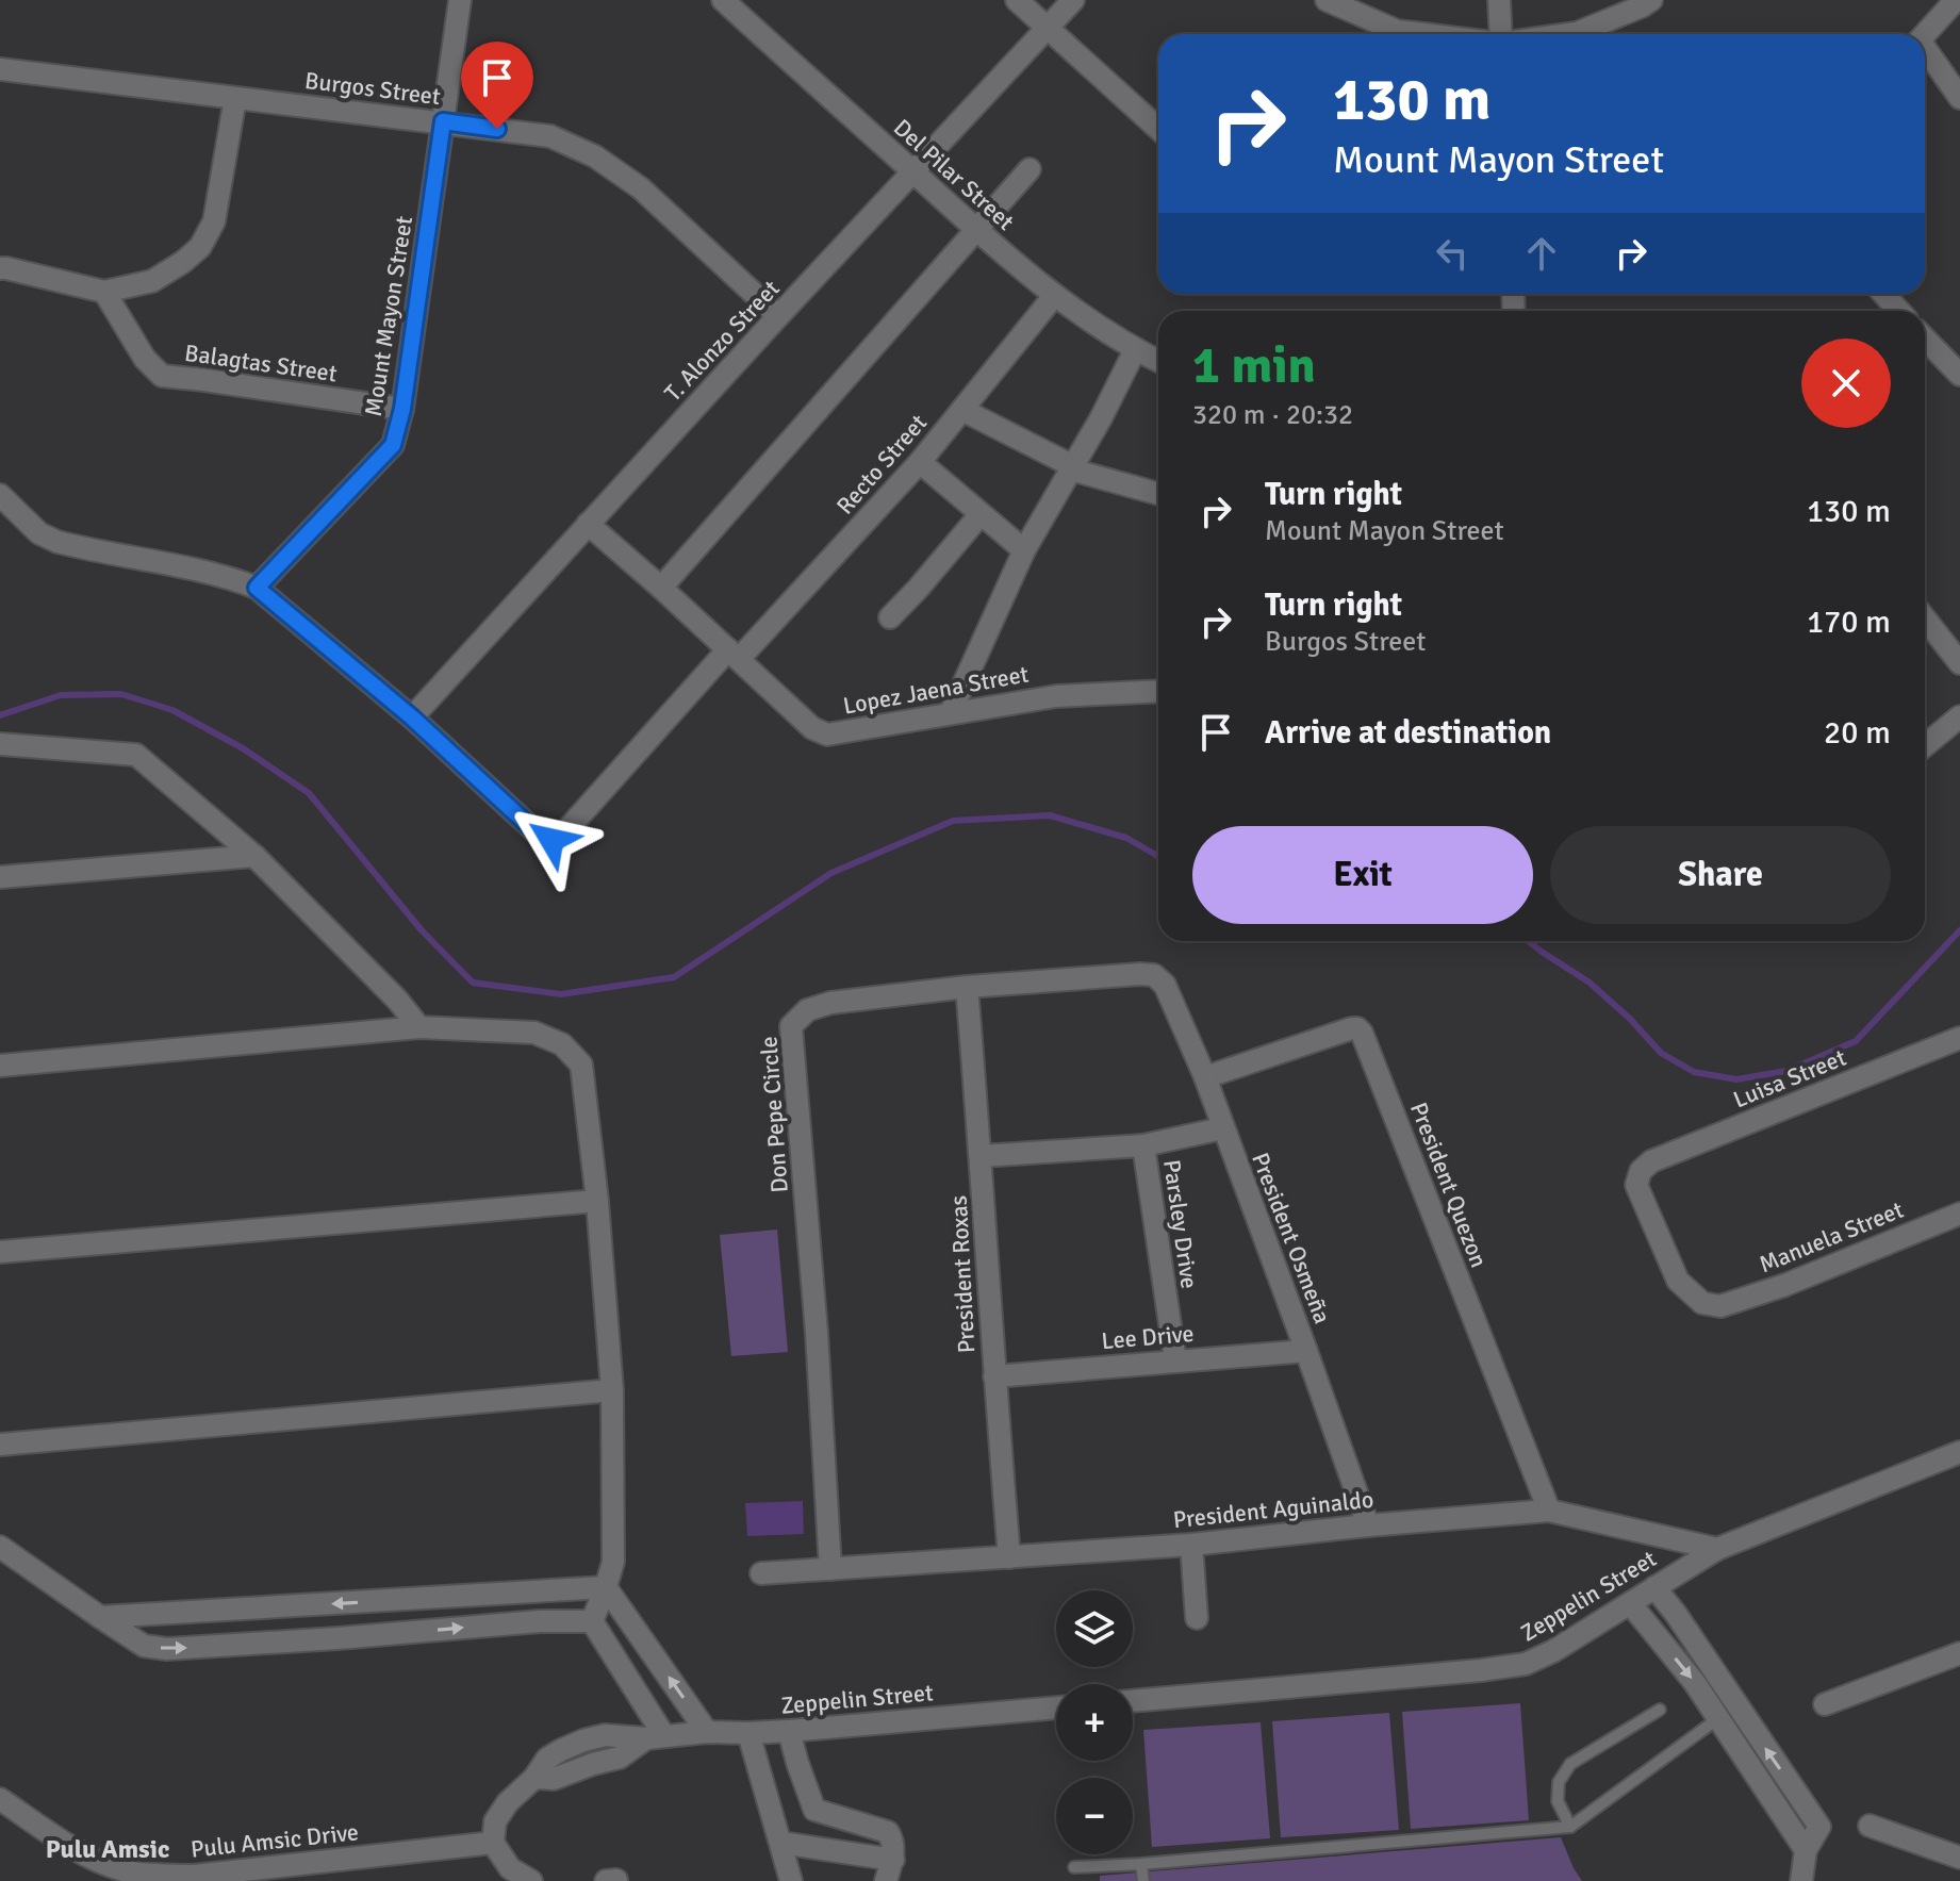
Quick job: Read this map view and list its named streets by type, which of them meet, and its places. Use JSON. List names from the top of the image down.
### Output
{
  "streets": {
    "street": [
      "Burgos Street",
      "Del Pilar Street",
      "Mount Mayon Street",
      "T. Alonzo Street",
      "Balagtas Street",
      "Recto Street",
      "Lopez Jaena Street",
      "Luisa Street",
      "Don Pepe Circle",
      "President Quezon",
      "Parsley Drive",
      "Manuela Street",
      "President Osmeña",
      "President Roxas",
      "Lee Drive",
      "President Aguinaldo",
      "Zeppelin Street",
      "Pulu Amsic Drive"
    ]
  },
  "crossings": [
    ["Burgos Street", "Mount Mayon Street"],
    ["Burgos Street", "T. Alonzo Street"],
    ["Del Pilar Street", "T. Alonzo Street"],
    ["Del Pilar Street", "Recto Street"],
    ["Mount Mayon Street", "Balagtas Street"],
    ["T. Alonzo Street", "Recto Street"],
    ["T. Alonzo Street", "Lopez Jaena Street"],
    ["Recto Street", "Lopez Jaena Street"],
    ["Luisa Street", "Manuela Street"],
    ["Don Pepe Circle", "President Osmeña"],
    ["Don Pepe Circle", "President Roxas"],
    ["Don Pepe Circle", "President Aguinaldo"],
    ["President Quezon", "President Osmeña"],
    ["President Quezon", "President Aguinaldo"],
    ["Parsley Drive", "Lee Drive"],
    ["President Osmeña", "Lee Drive"],
    ["President Osmeña", "President Aguinaldo"],
    ["President Roxas", "Lee Drive"],
    ["President Roxas", "President Aguinaldo"],
    ["President Aguinaldo", "Zeppelin Street"],
    ["Zeppelin Street", "Pulu Amsic Drive"]
  ],
  "districts": ["Pulu Amsic"],
  "page": {
    "turn": ["130 m", "Mount Mayon Street"],
    "heading": ["1 min", "320 m · 20:32"],
    "list": [
      {
        "name": "Turn right",
        "note": "Mount Mayon Street",
        "value": "130 m"
      },
      {
        "name": "Turn right",
        "note": "Burgos Street",
        "value": "170 m"
      },
      {
        "name": "Arrive at destination",
        "value": "20 m"
      }
    ],
    "buttons": ["Exit", "Share"],
    "map_buttons": ["+", "−"]
  }
}
